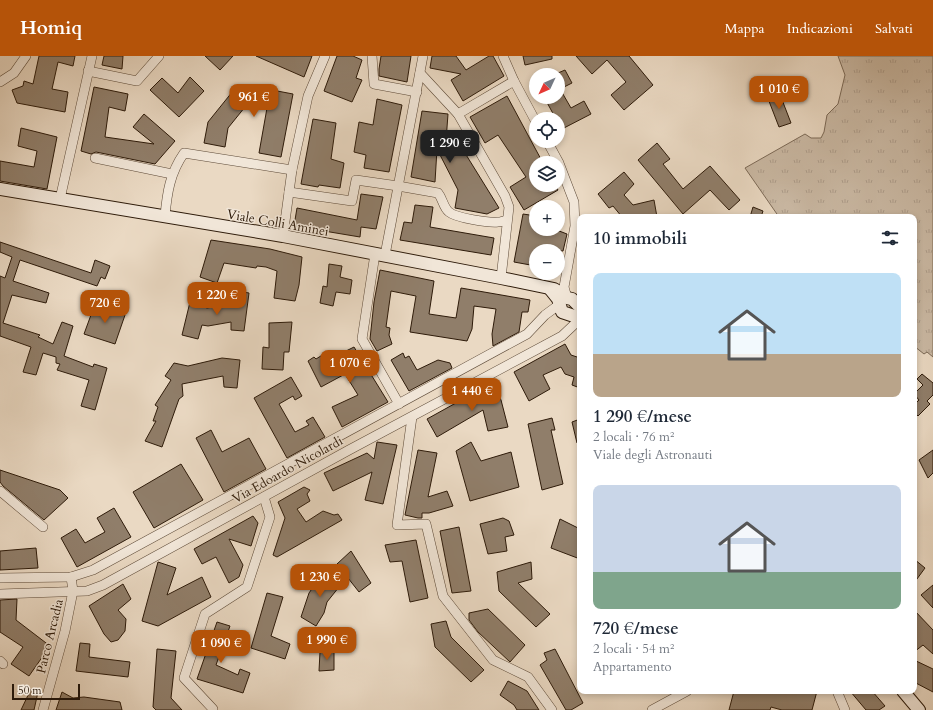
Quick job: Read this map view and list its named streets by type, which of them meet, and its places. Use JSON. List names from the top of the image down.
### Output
{
  "streets": {
    "main road": ["Viale Colli Aminei"],
    "street": ["Via Edoardo Nicolardi", "Parco Arcadia"]
  },
  "crossings": [
    ["Viale Colli Aminei", "Via Edoardo Nicolardi"],
    ["Via Edoardo Nicolardi", "Parco Arcadia"]
  ],
  "scale_bar": "50 m",
  "north": "bottom left",
  "page": {
    "header": "Homiq",
    "nav": ["Mappa", "Indicazioni", "Salvati"],
    "map_buttons": ["+", "−"],
    "price": [
      "1 010 €",
      "961 €",
      "1 290 €",
      "1 220 €",
      "720 €",
      "1 070 €",
      "1 440 €",
      "1 230 €",
      "1 990 €",
      "1 090 €"
    ],
    "heading": "10 immobili",
    "list": [
      {
        "name": "1 290 €/mese",
        "note": "2 locali · 76 m² · Viale degli Astronauti"
      },
      {
        "name": "720 €/mese",
        "note": "2 locali · 54 m² · Appartamento"
      }
    ],
    "scale": "50 m"
  }
}
